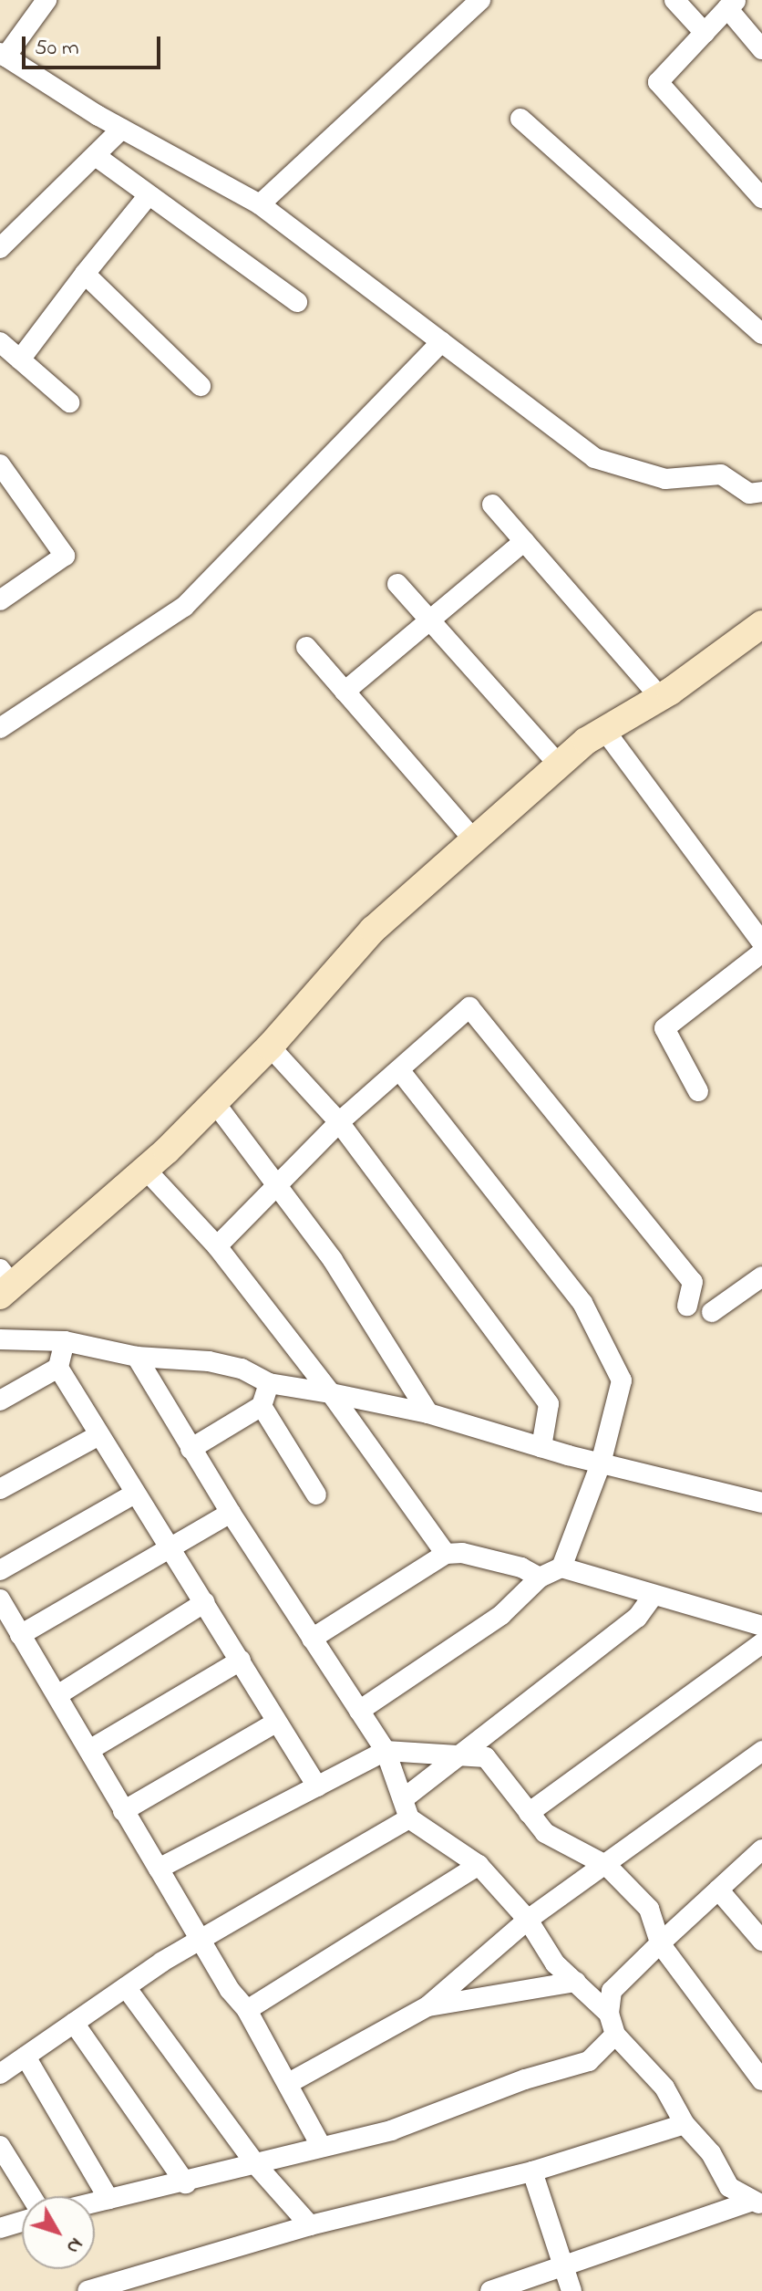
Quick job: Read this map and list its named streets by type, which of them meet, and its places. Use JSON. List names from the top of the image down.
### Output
{
  "scale_bar": "50 m",
  "north": "bottom right"
}
